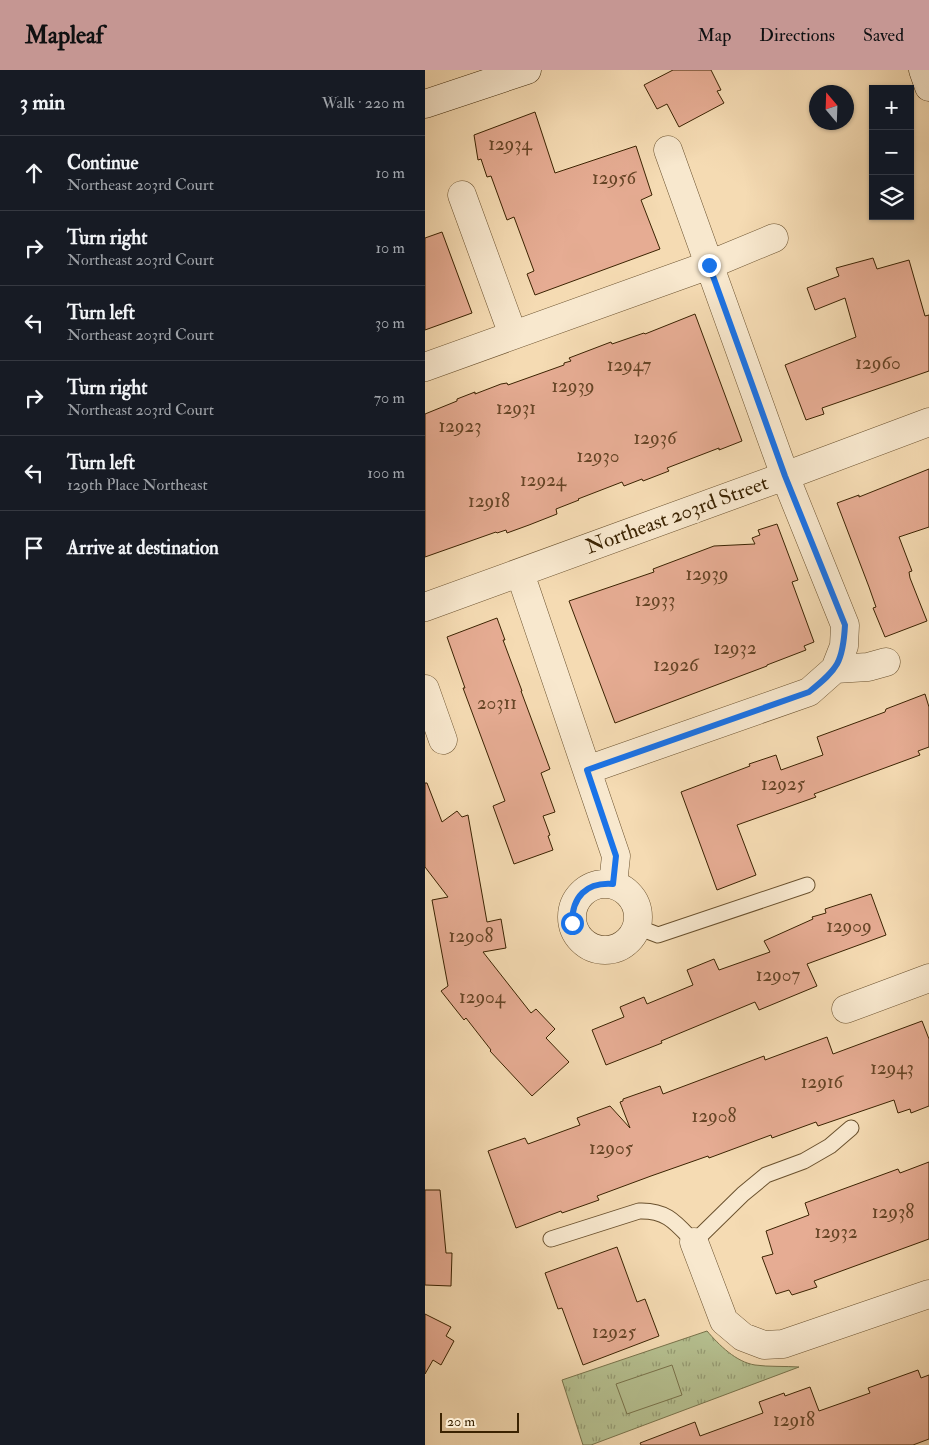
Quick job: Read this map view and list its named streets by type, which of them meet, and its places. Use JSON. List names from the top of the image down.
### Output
{
  "streets": {
    "street": ["Northeast 203rd Street"]
  },
  "house_numbers": [
    "12934",
    "12956",
    "12960",
    "12947",
    "12939",
    "12931",
    "12923",
    "12936",
    "12930",
    "12924",
    "12918",
    "12939",
    "12933",
    "12932",
    "12926",
    "20311",
    "12925",
    "12909",
    "12908",
    "12907",
    "12904",
    "12943",
    "12916",
    "12908",
    "12905",
    "12938",
    "12932",
    "12925",
    "12918"
  ],
  "scale_bar": "20 m",
  "north": "top",
  "page": {
    "header": "Mapleaf",
    "nav": ["Map", "Directions", "Saved"],
    "heading": ["3 min", "Walk · 220 m"],
    "map_buttons": ["+", "−"],
    "list": [
      ["Continue", "Northeast 203rd Court", "10 m"],
      ["Turn right", "Northeast 203rd Court", "10 m"],
      ["Turn left", "Northeast 203rd Court", "30 m"],
      ["Turn right", "Northeast 203rd Court", "70 m"],
      ["Turn left", "129th Place Northeast", "100 m"],
      "Arrive at destination"
    ],
    "scale": "20 m"
  }
}
